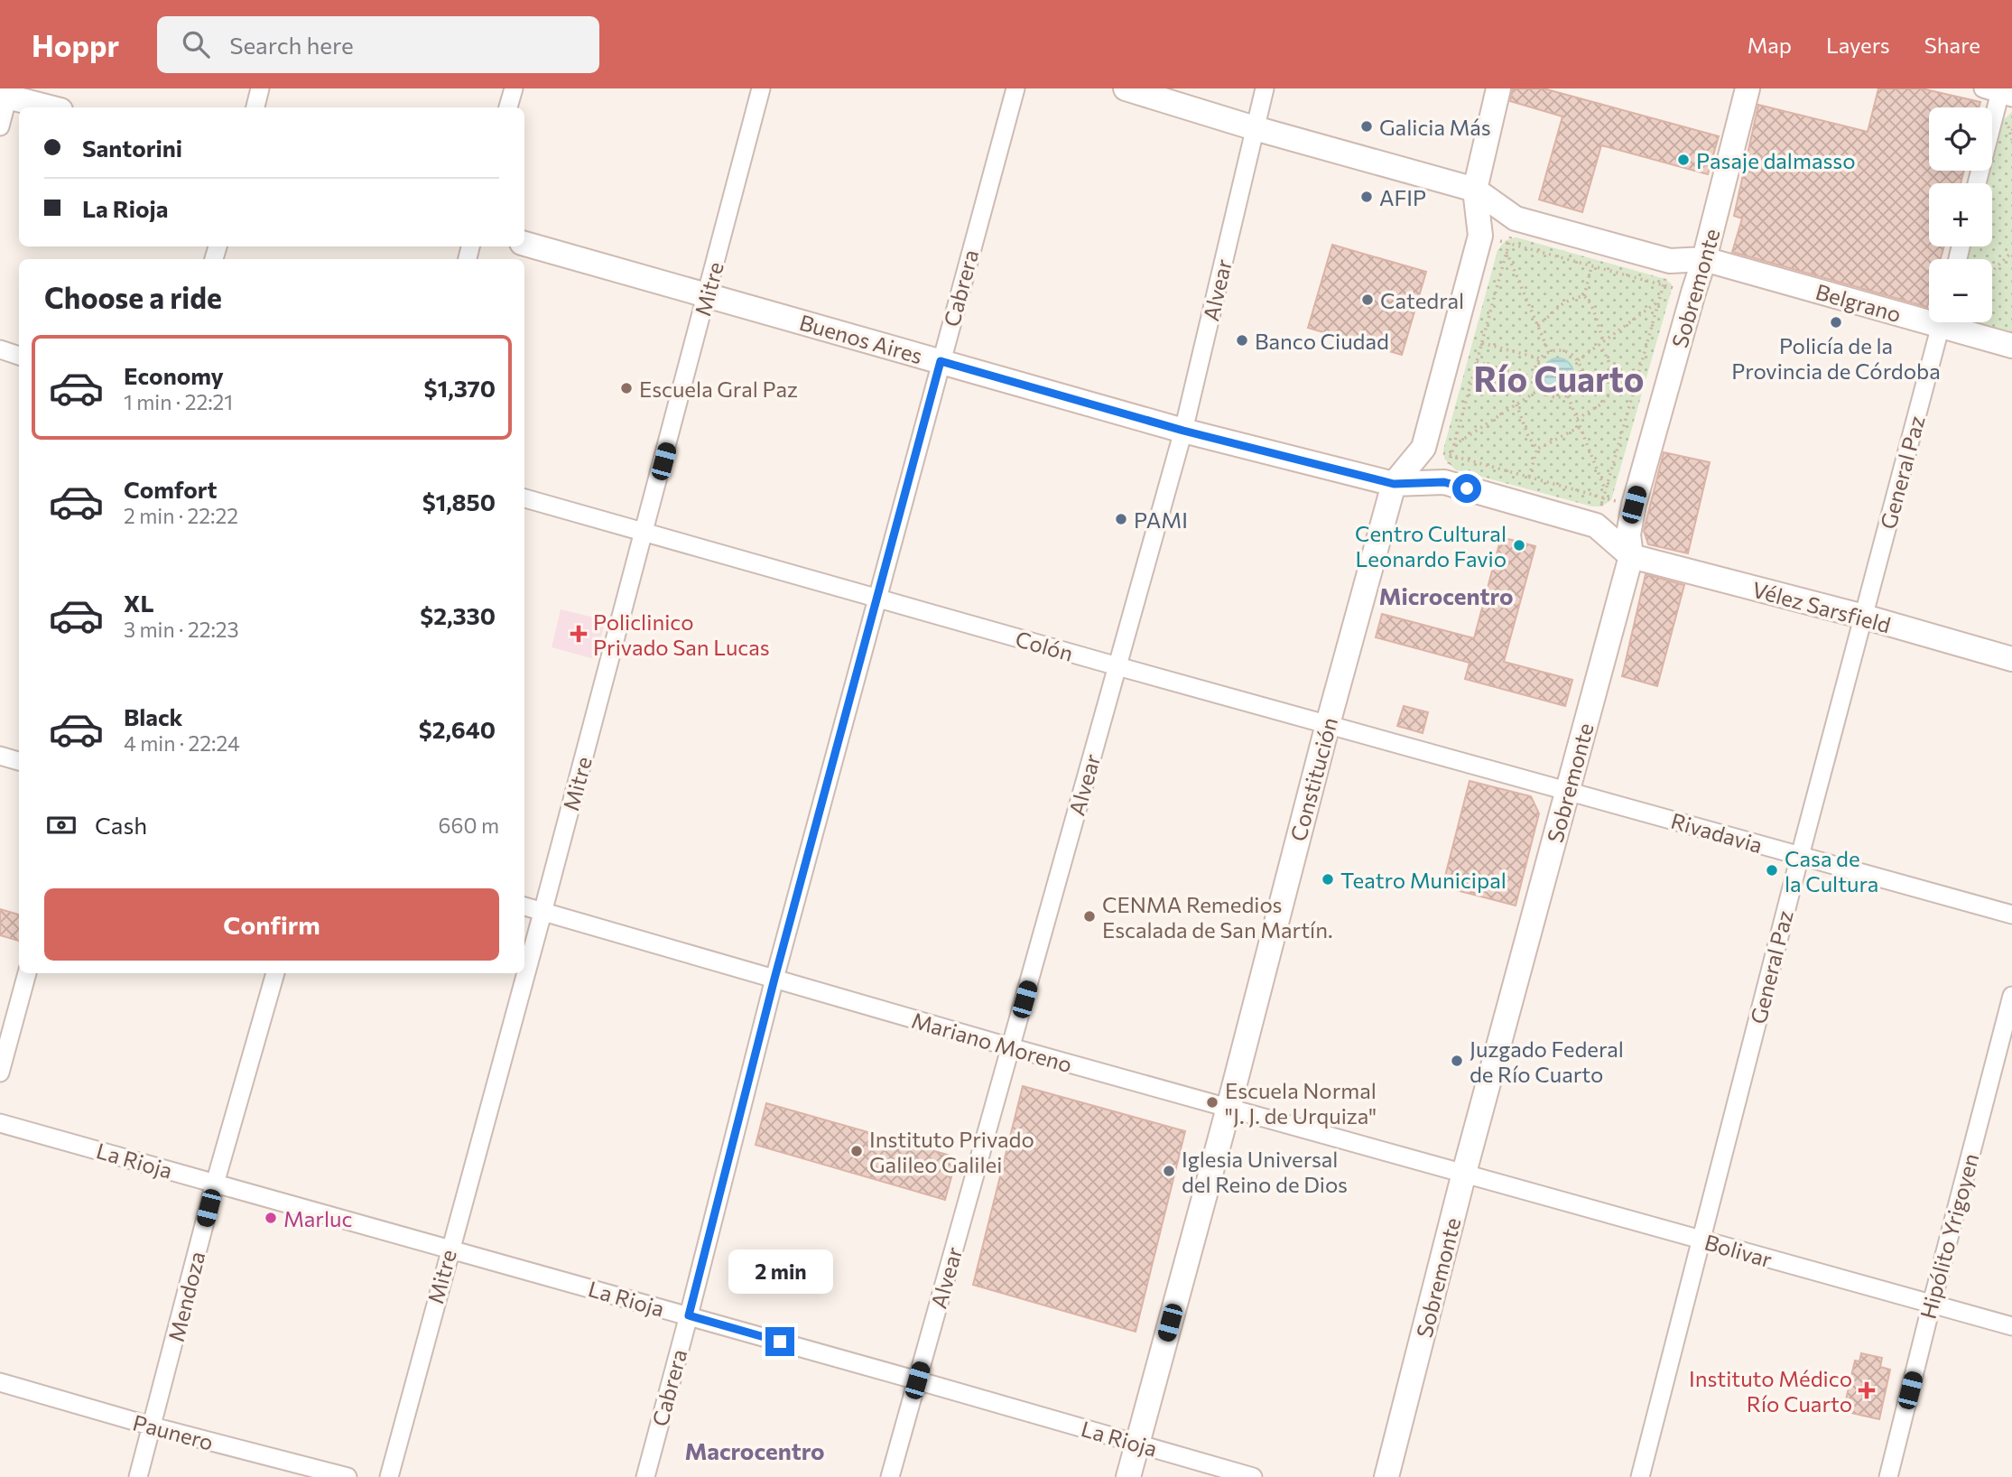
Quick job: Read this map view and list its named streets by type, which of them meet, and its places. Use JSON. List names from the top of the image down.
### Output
{
  "streets": {
    "main road": [
      "Sobremonte",
      "Belgrano",
      "Buenos Aires",
      "Vélez Sarsfield",
      "Constitución"
    ],
    "street": [
      "Cabrera",
      "Mitre",
      "Alvear",
      "General Paz",
      "Colón",
      "Rivadavia",
      "Mariano Moreno",
      "La Rioja",
      "Hipólito Yrigoyen",
      "Bolivar",
      "Mendoza",
      "Paunero"
    ]
  },
  "crossings": [
    ["Cabrera", "Buenos Aires"],
    ["Cabrera", "Colón"],
    ["Cabrera", "Mariano Moreno"],
    ["Cabrera", "La Rioja"],
    ["Sobremonte", "Belgrano"],
    ["Sobremonte", "Buenos Aires"],
    ["Sobremonte", "Vélez Sarsfield"],
    ["Sobremonte", "Colón"],
    ["Sobremonte", "Rivadavia"],
    ["Sobremonte", "Mariano Moreno"],
    ["Sobremonte", "Bolivar"],
    ["Mitre", "Buenos Aires"],
    ["Mitre", "Colón"],
    ["Mitre", "Mariano Moreno"],
    ["Mitre", "La Rioja"],
    ["Alvear", "Buenos Aires"],
    ["Alvear", "Colón"],
    ["Alvear", "Mariano Moreno"],
    ["Alvear", "La Rioja"],
    ["Buenos Aires", "Vélez Sarsfield"],
    ["Buenos Aires", "Constitución"],
    ["General Paz", "Vélez Sarsfield"],
    ["General Paz", "Rivadavia"],
    ["General Paz", "Bolivar"],
    ["Colón", "Constitución"],
    ["Colón", "Rivadavia"],
    ["Constitución", "Mariano Moreno"],
    ["Constitución", "La Rioja"],
    ["Mariano Moreno", "Bolivar"],
    ["La Rioja", "Mendoza"],
    ["Hipólito Yrigoyen", "Bolivar"],
    ["Mendoza", "Paunero"]
  ],
  "districts": ["Río Cuarto", "Microcentro", "Macrocentro"],
  "places": {
    "other": [
      "Galicia Más",
      "Pasaje dalmasso",
      "AFIP",
      "Catedral",
      "Policía de la Provincia de Córdoba",
      "Banco Ciudad",
      "Escuela Gral Paz",
      "PAMI",
      "Centro Cultural Leonardo Favio",
      "Casa de la Cultura",
      "Teatro Municipal",
      "CENMA Remedios Escalada de San Martín.",
      "Juzgado Federal de Río Cuarto",
      "Escuela Normal \"J. J. de Urquiza\"",
      "Instituto Privado Galileo Galilei",
      "Iglesia Universal del Reino de Dios",
      "Marluc"
    ],
    "health": ["Policlinico Privado San Lucas", "Instituto Médico Río Cuarto"]
  },
  "page": {
    "header": "Hoppr",
    "search": "Search here",
    "nav": ["Map", "Layers", "Share"],
    "map_buttons": ["+", "−"],
    "banner": ["Santorini", "La Rioja"],
    "heading": "Choose a ride",
    "list": [
      {
        "name": "Economy",
        "note": "1 min · 22:21",
        "value": "$1,370"
      },
      {
        "name": "Comfort",
        "note": "2 min · 22:22",
        "value": "$1,850"
      },
      {
        "name": "XL",
        "note": "3 min · 22:23",
        "value": "$2,330"
      },
      {
        "name": "Black",
        "note": "4 min · 22:24",
        "value": "$2,640"
      }
    ],
    "pay": ["Cash", "660 m"],
    "buttons": "Confirm",
    "bubble": "2 min"
  }
}
